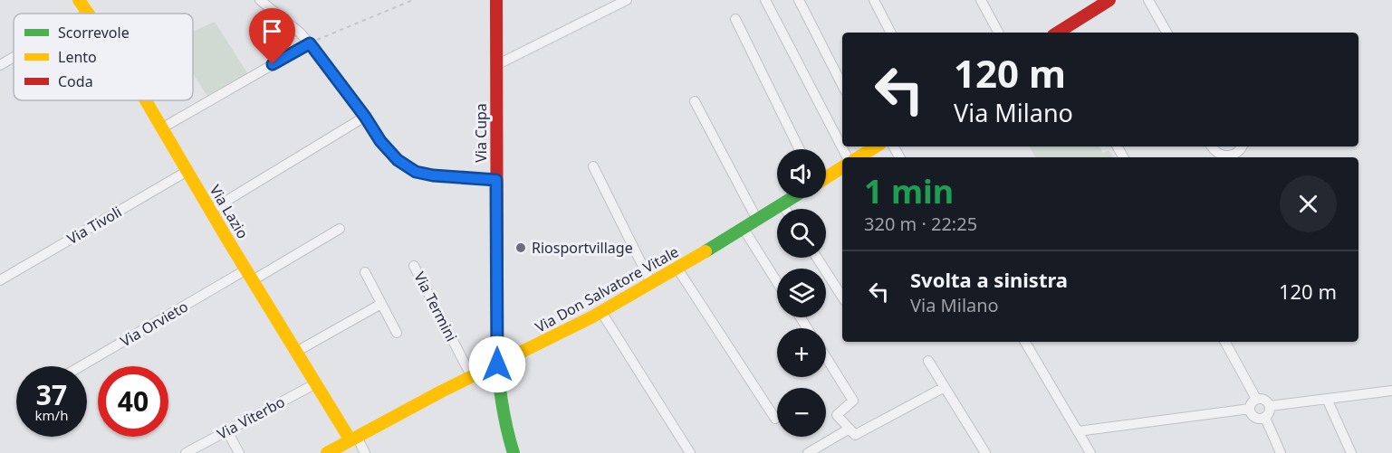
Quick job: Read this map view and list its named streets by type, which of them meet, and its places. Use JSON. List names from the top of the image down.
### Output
{
  "streets": {
    "street": [
      "Via Cupa",
      "Via Lazio",
      "Via Tivoli",
      "Via Don Salvatore Vitale",
      "Via Termini",
      "Via Orvieto",
      "Via Viterbo"
    ]
  },
  "crossings": [
    ["Via Cupa", "Via Don Salvatore Vitale"],
    ["Via Lazio", "Via Tivoli"],
    ["Via Lazio", "Via Don Salvatore Vitale"],
    ["Via Lazio", "Via Orvieto"],
    ["Via Lazio", "Via Viterbo"],
    ["Via Don Salvatore Vitale", "Via Termini"]
  ],
  "places": ["Riosportvillage"],
  "legend": ["Scorrevole", "Lento", "Coda"],
  "page": {
    "turn": ["120 m", "Via Milano"],
    "map_buttons": ["+", "−"],
    "heading": ["1 min", "320 m · 22:25"],
    "list": [
      {
        "name": "Svolta a sinistra",
        "note": "Via Milano",
        "value": "120 m"
      }
    ],
    "speed": "37 km/h",
    "limit": "40"
  }
}
